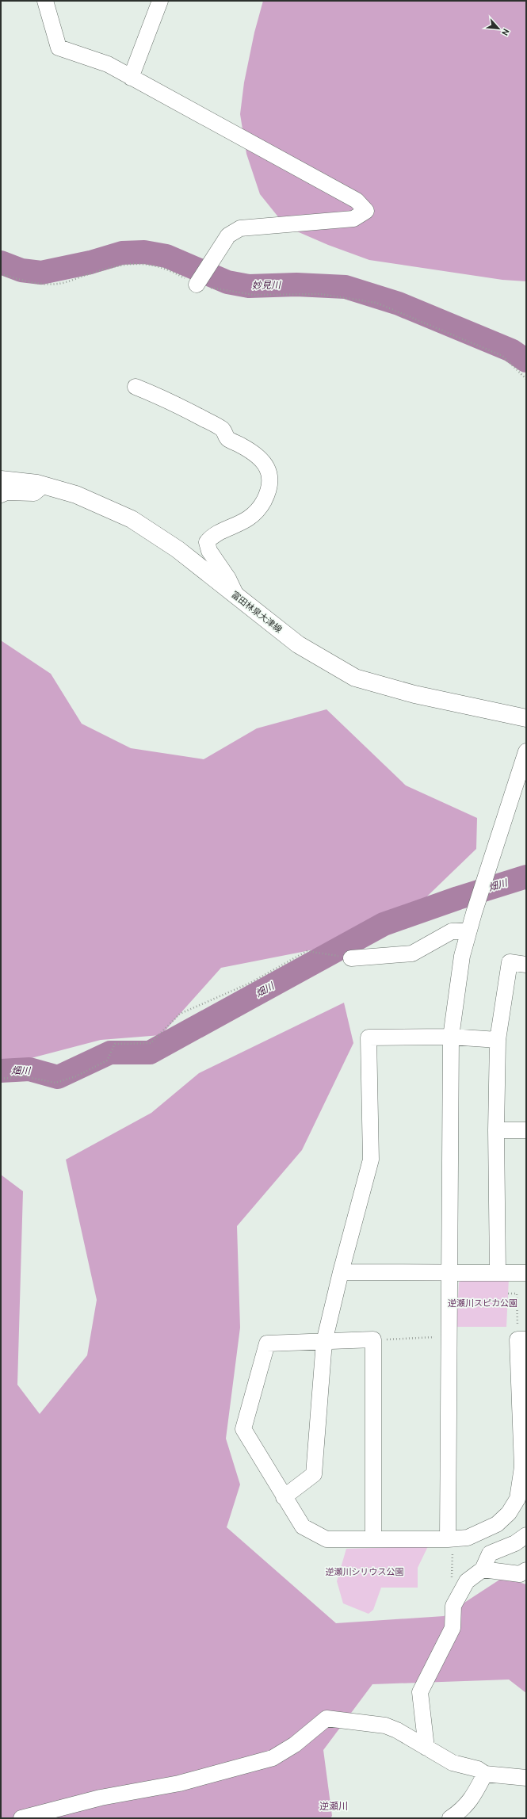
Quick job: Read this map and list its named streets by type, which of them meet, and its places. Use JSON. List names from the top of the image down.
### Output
{
  "streets": {
    "main road": ["富田林泉大津線"]
  },
  "districts": ["逆瀬川"],
  "water": ["妙見川", "畑川"],
  "parks": ["逆瀬川スピカ公園", "逆瀬川シリウス公園"],
  "north": "bottom right"
}
